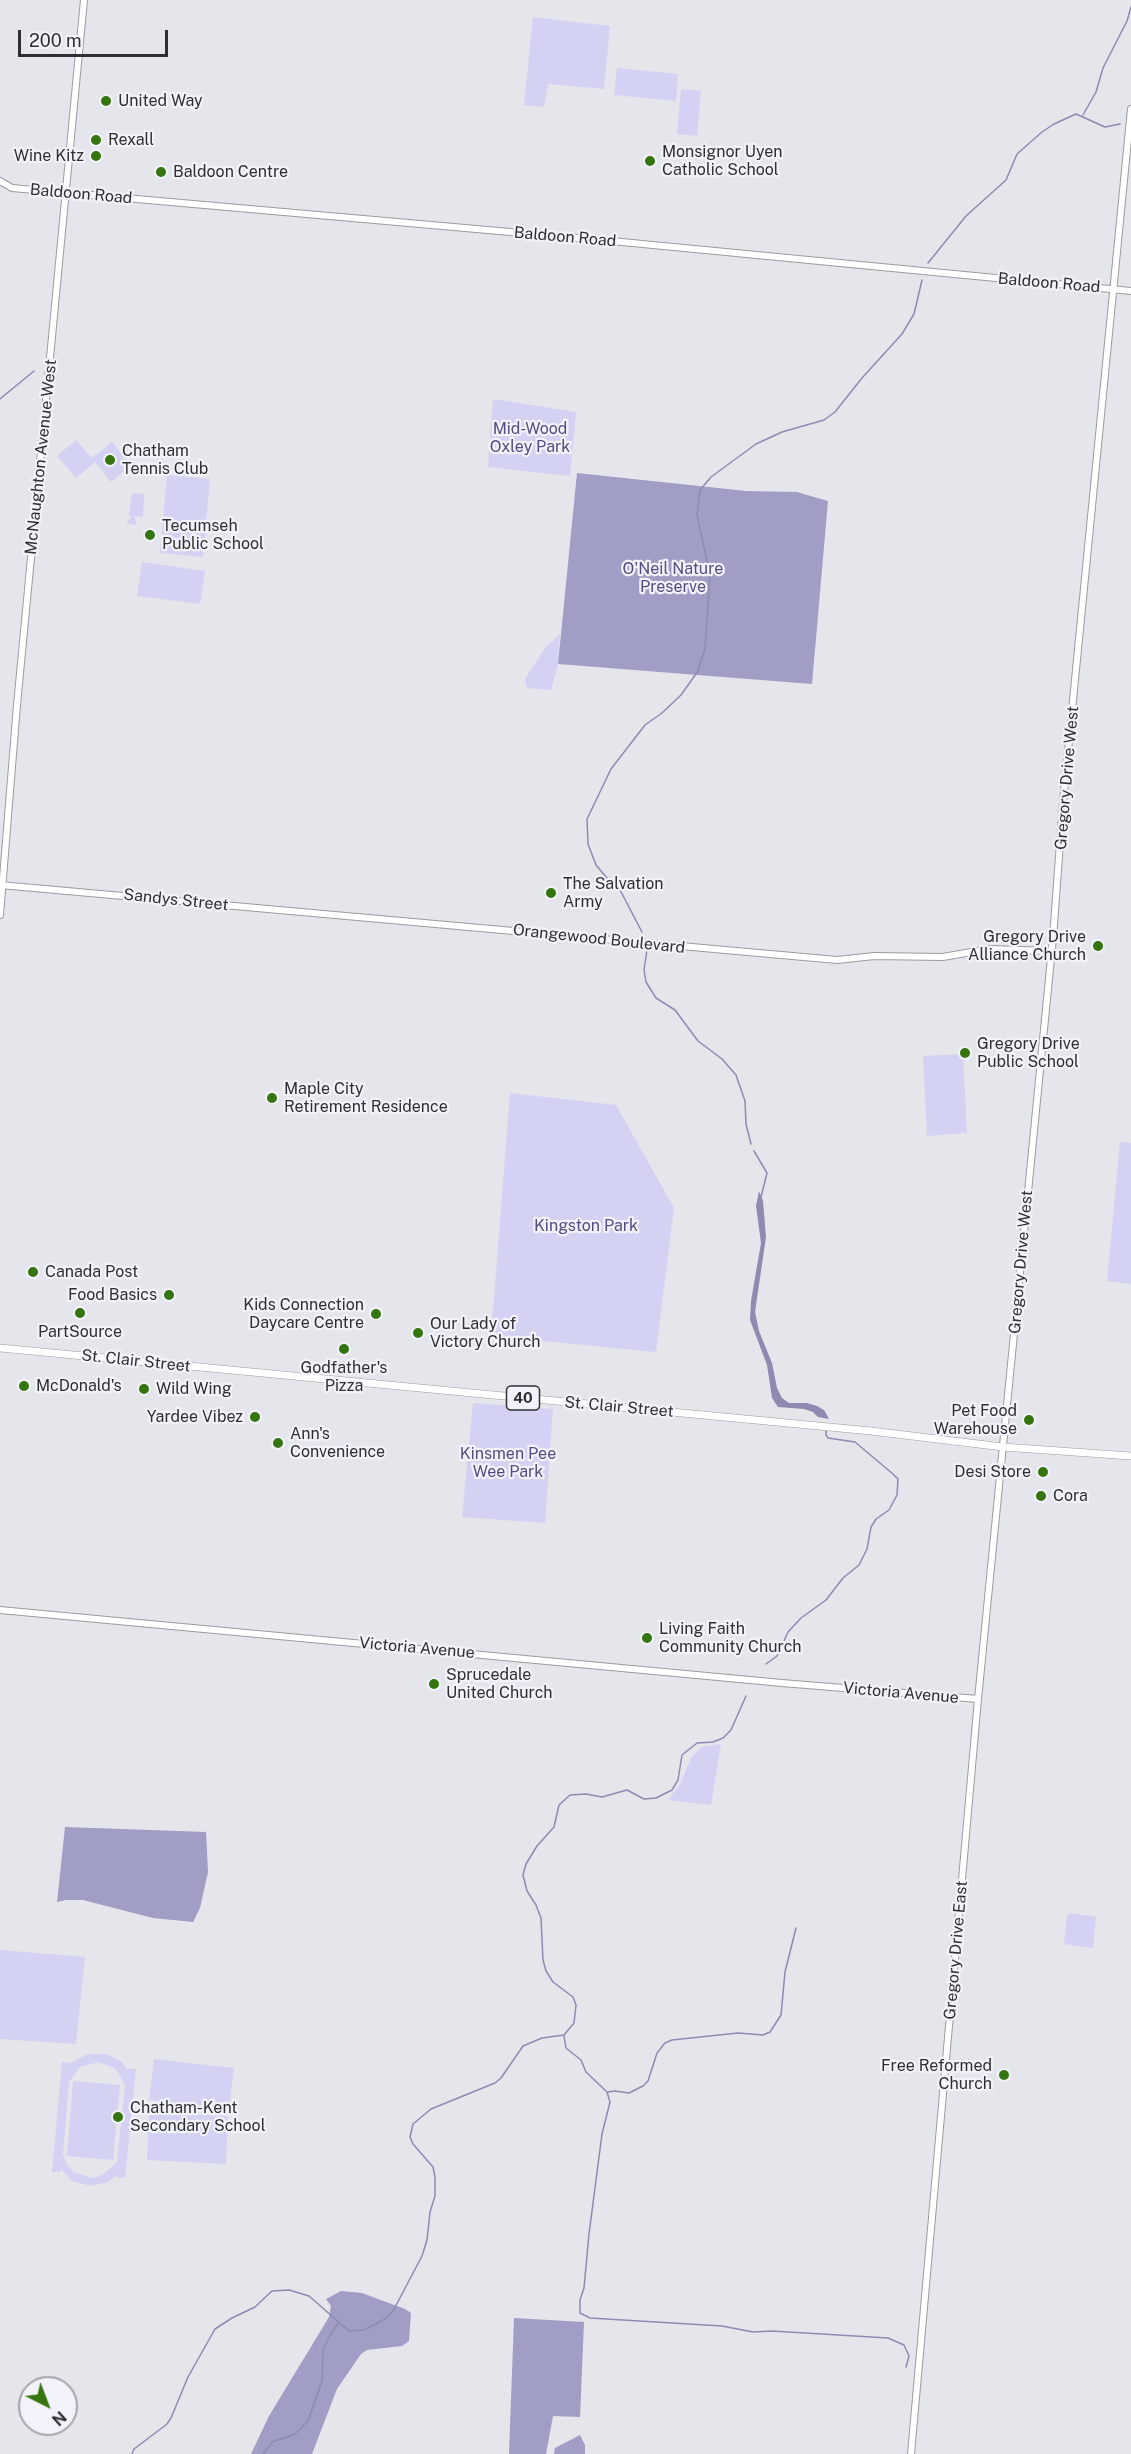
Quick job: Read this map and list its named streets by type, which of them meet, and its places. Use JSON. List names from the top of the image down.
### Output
{
  "streets": {
    "main road": ["St. Clair Street", "40"],
    "street": [
      "Baldoon Road",
      "McNaughton Avenue West",
      "Gregory Drive West",
      "Sandys Street",
      "Orangewood Boulevard",
      "Victoria Avenue",
      "Gregory Drive East"
    ]
  },
  "crossings": [
    ["Baldoon Road", "McNaughton Avenue West"],
    ["Baldoon Road", "Gregory Drive West"],
    ["McNaughton Avenue West", "Sandys Street"],
    ["Gregory Drive West", "Orangewood Boulevard"],
    ["Gregory Drive West", "St. Clair Street"],
    ["Gregory Drive West", "Gregory Drive East"],
    ["Sandys Street", "Orangewood Boulevard"],
    ["St. Clair Street", "Gregory Drive East"],
    ["Victoria Avenue", "Gregory Drive East"]
  ],
  "parks": [
    "Mid-Wood Oxley Park",
    "O'Neil Nature Preserve",
    "Kingston Park",
    "Kinsmen Pee Wee Park"
  ],
  "places": [
    "United Way",
    "Rexall",
    "Wine Kitz",
    "Monsignor Uyen Catholic School",
    "Baldoon Centre",
    "Chatham Tennis Club",
    "Tecumseh Public School",
    "The Salvation Army",
    "Gregory Drive Alliance Church",
    "Gregory Drive Public School",
    "Maple City Retirement Residence",
    "Canada Post",
    "Food Basics",
    "PartSource",
    "Kids Connection Daycare Centre",
    "Our Lady of Victory Church",
    "Godfather's Pizza",
    "McDonald's",
    "Wild Wing",
    "Yardee Vibez",
    "Pet Food Warehouse",
    "Ann's Convenience",
    "Desi Store",
    "Cora",
    "Living Faith Community Church",
    "Sprucedale United Church",
    "Free Reformed Church",
    "Chatham-Kent Secondary School"
  ],
  "scale_bar": "200 m",
  "north": "bottom right"
}
